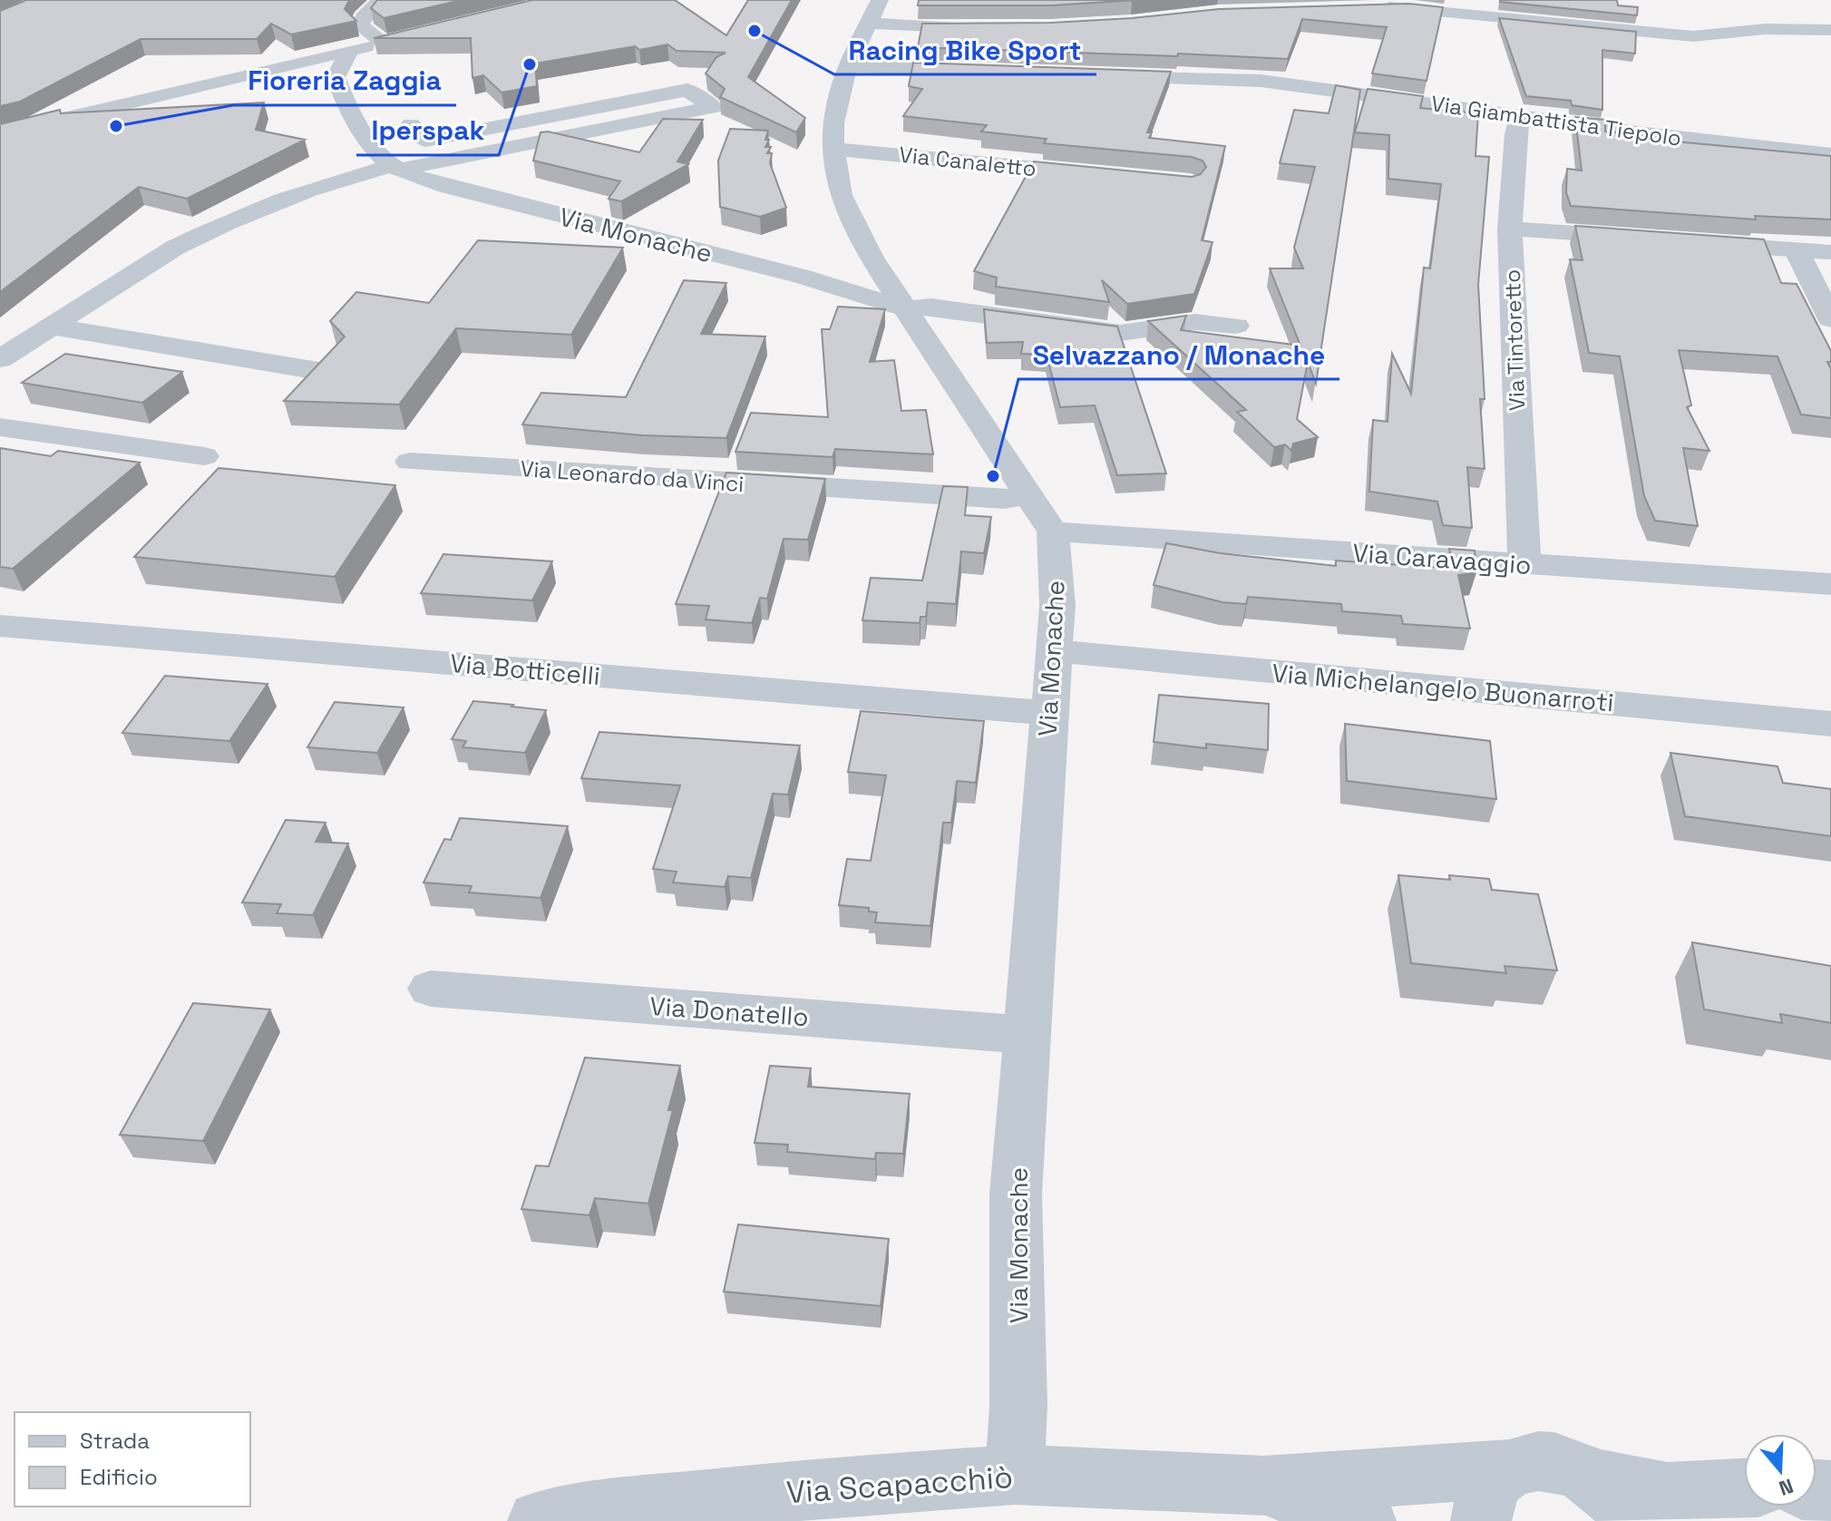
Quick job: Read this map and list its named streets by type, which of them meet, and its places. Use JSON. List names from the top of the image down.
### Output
{
  "streets": {
    "street": [
      "Via Giambattista Tiepolo",
      "Via Canaletto",
      "Via Monache",
      "Via Tintoretto",
      "Via Leonardo da Vinci",
      "Via Caravaggio",
      "Via Botticelli",
      "Via Michelangelo Buonarroti",
      "Via Donatello",
      "Via Scapacchiò"
    ]
  },
  "crossings": [
    ["Via Giambattista Tiepolo", "Via Tintoretto"],
    ["Via Monache", "Via Caravaggio"],
    ["Via Monache", "Via Botticelli"],
    ["Via Monache", "Via Michelangelo Buonarroti"],
    ["Via Monache", "Via Donatello"],
    ["Via Monache", "Via Scapacchiò"],
    ["Via Tintoretto", "Via Caravaggio"]
  ],
  "places": [
    "Racing Bike Sport",
    "Iperspak",
    "Fioreria Zaggia",
    "Selvazzano / Monache"
  ],
  "legend": ["Strada", "Edificio"],
  "north": "bottom"
}
